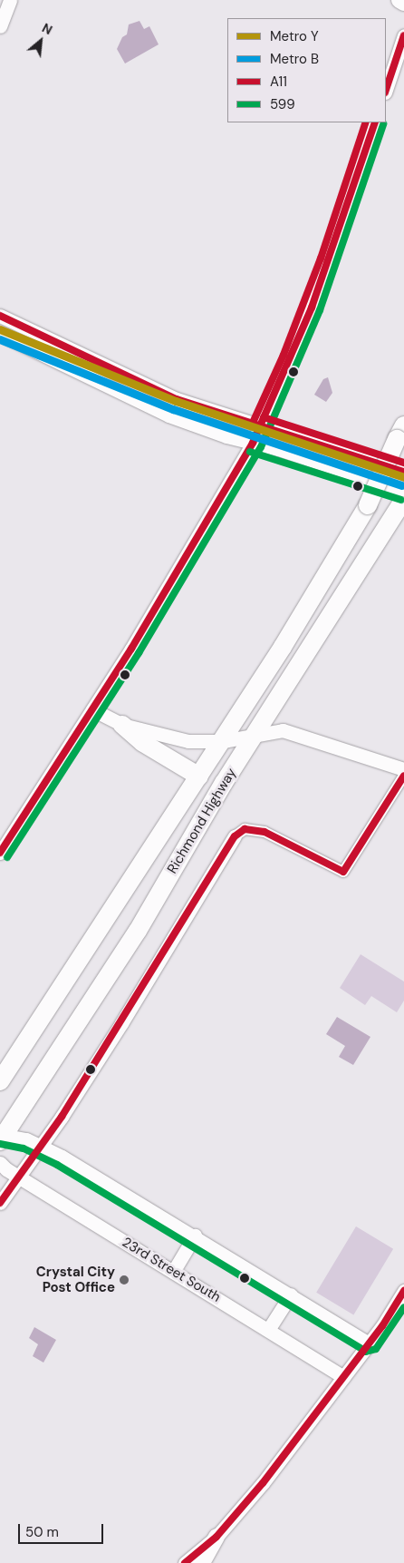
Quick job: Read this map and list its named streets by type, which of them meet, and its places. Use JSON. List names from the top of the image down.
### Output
{
  "streets": {
    "highway": ["Richmond Highway"],
    "street": ["23rd Street South"]
  },
  "places": ["Crystal City Post Office"],
  "lines": [
    "transit line A11",
    "transit line 599",
    "metro line Y",
    "metro line B"
  ],
  "legend": [
    "Metro Y",
    "Metro B",
    "A11",
    "599"
  ],
  "scale_bar": "50 m",
  "north": "top right"
}
